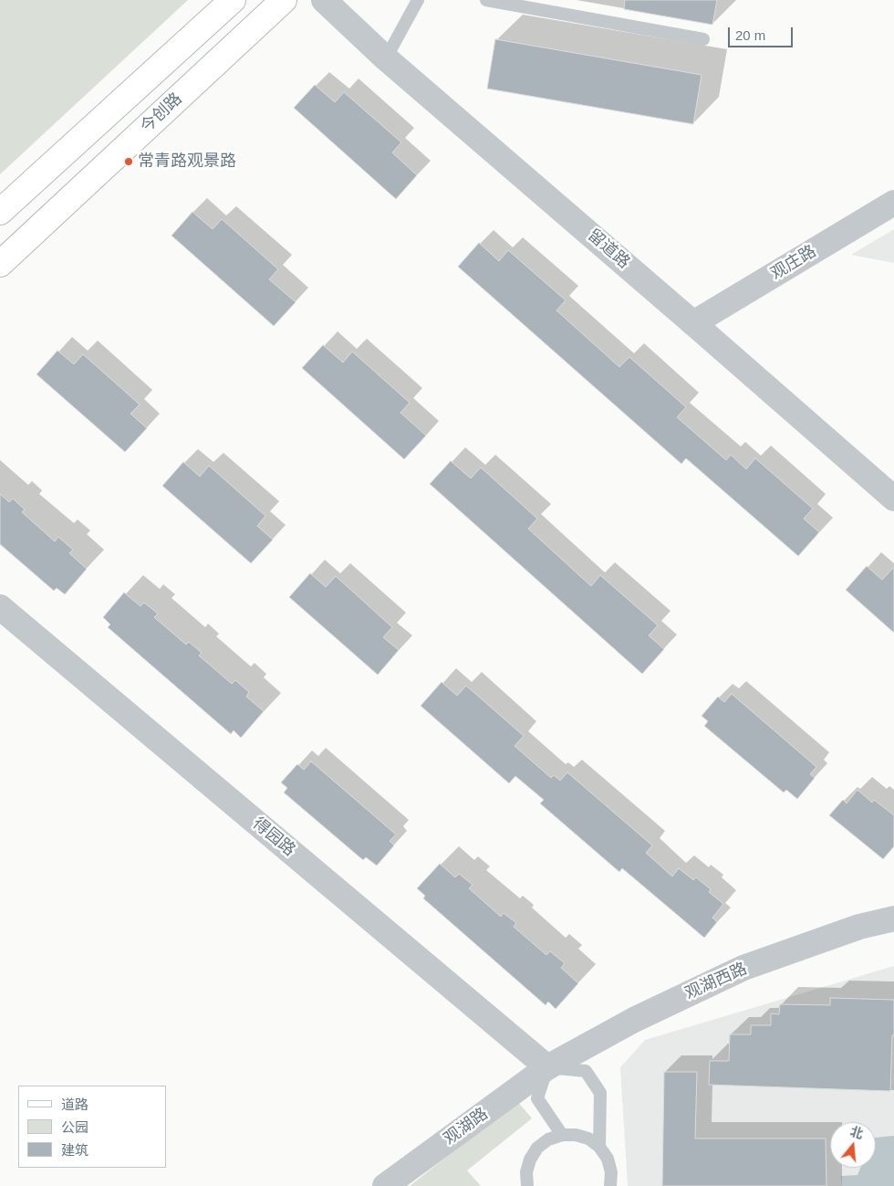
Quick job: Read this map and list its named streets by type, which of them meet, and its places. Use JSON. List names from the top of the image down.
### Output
{
  "streets": {
    "main road": ["今创路"],
    "street": [
      "留道路",
      "观庄路",
      "得园路",
      "观湖西路",
      "观湖路"
    ]
  },
  "crossings": [
    ["留道路", "观庄路"],
    ["得园路", "观湖西路"],
    ["得园路", "观湖路"],
    ["观湖西路", "观湖路"]
  ],
  "places": ["常青路观景路"],
  "legend": ["道路", "公园", "建筑"],
  "scale_bar": "20 m",
  "north": "top"
}
